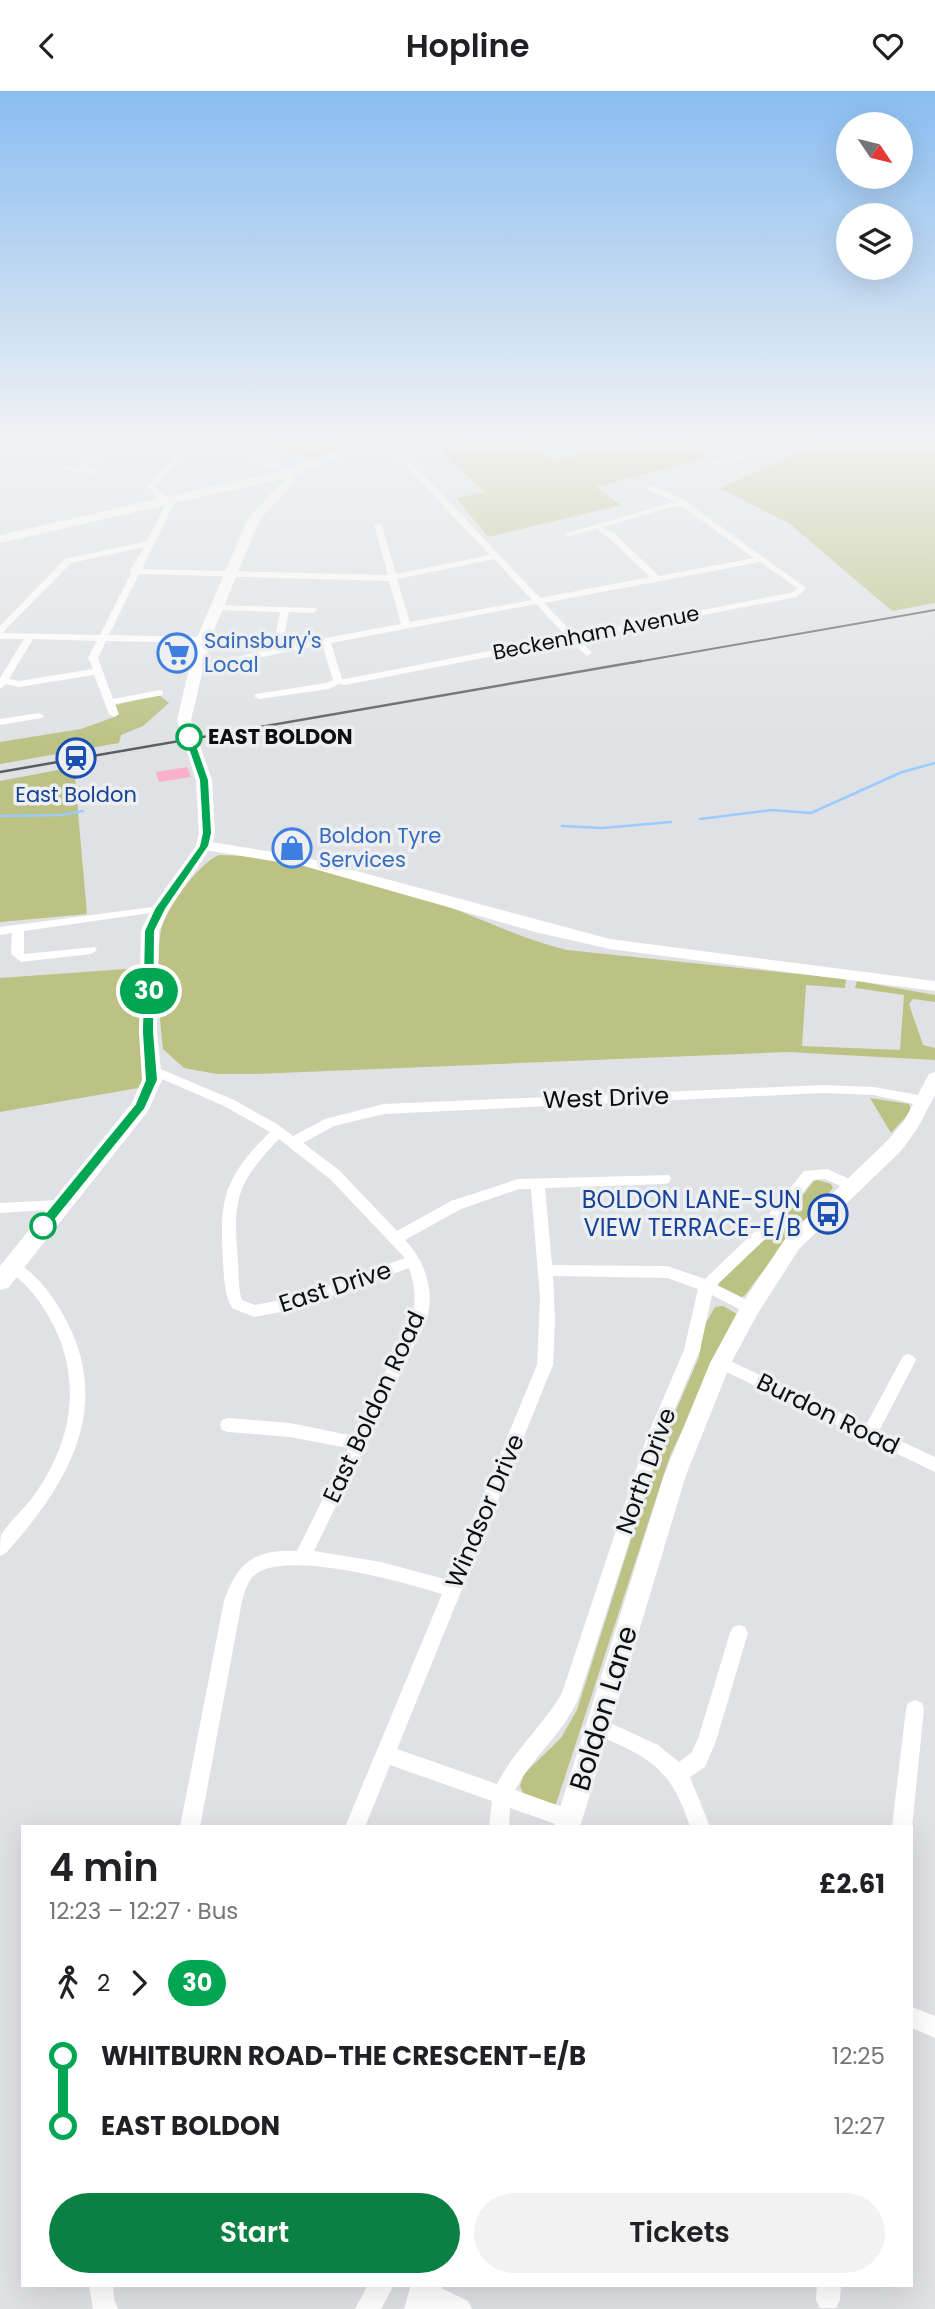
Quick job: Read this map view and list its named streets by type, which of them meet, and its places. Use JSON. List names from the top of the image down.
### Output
{
  "streets": {
    "street": [
      "Beckenham Avenue",
      "West Drive",
      "East Drive",
      "East Boldon Road",
      "Burdon Road",
      "North Drive",
      "Windsor Drive",
      "Boldon Lane"
    ]
  },
  "crossings": [
    ["West Drive", "East Boldon Road"],
    ["West Drive", "Boldon Lane"],
    ["East Drive", "East Boldon Road"],
    ["Burdon Road", "Boldon Lane"]
  ],
  "places": {
    "supermarket": ["Sainsbury's Local"],
    "other": ["EAST BOLDON"],
    "station": ["East Boldon"],
    "shop": ["Boldon Tyre Services"],
    "bus stop": ["BOLDON LANE-SUN VIEW TERRACE-E/B"]
  },
  "lines": ["bus line 30"],
  "north": "bottom right",
  "page": {
    "header": "Hopline",
    "on_map": "30",
    "heading": ["4 min", "12:23 – 12:27 · Bus", "£2.61"],
    "legs": ["2", "30"],
    "list": [
      {
        "name": "WHITBURN ROAD-THE CRESCENT-E/B",
        "value": "12:25"
      },
      {
        "name": "EAST BOLDON",
        "value": "12:27"
      }
    ],
    "buttons": ["Start", "Tickets"]
  }
}
